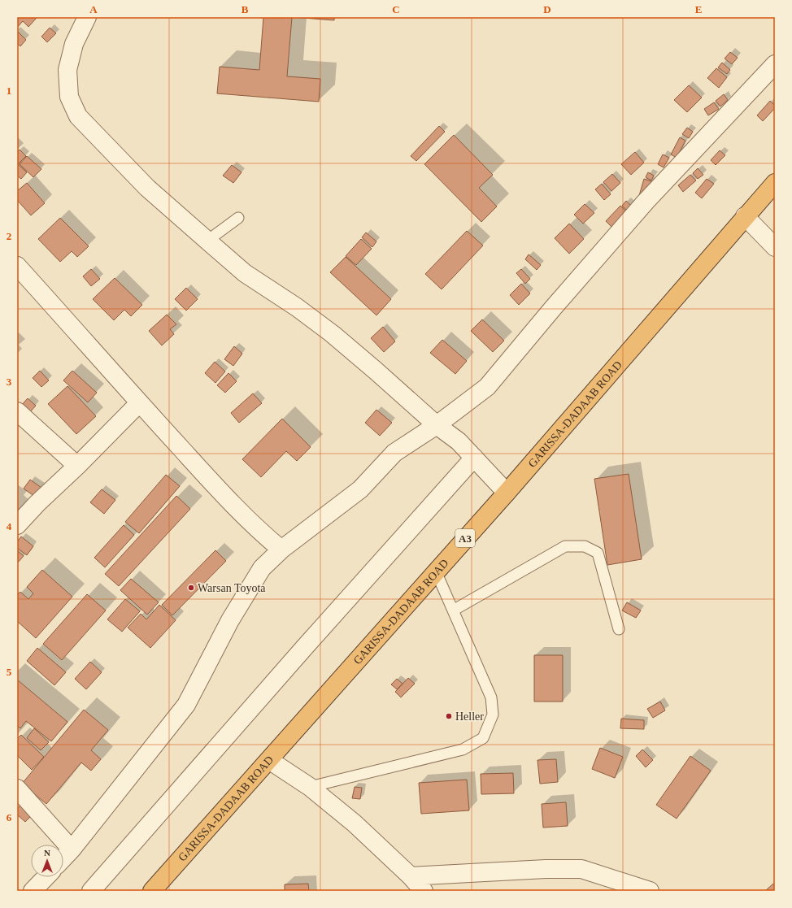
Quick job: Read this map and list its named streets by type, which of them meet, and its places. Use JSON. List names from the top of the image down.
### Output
{
  "streets": {
    "highway": ["GARISSA-DADAAB ROAD", "A3"]
  },
  "places": ["Warsan Toyota", "Heller"],
  "north": "top",
  "grid": {
    "columns": [
      "A",
      "B",
      "C",
      "D",
      "E"
    ],
    "rows": [
      "1",
      "2",
      "3",
      "4",
      "5",
      "6"
    ]
  }
}
